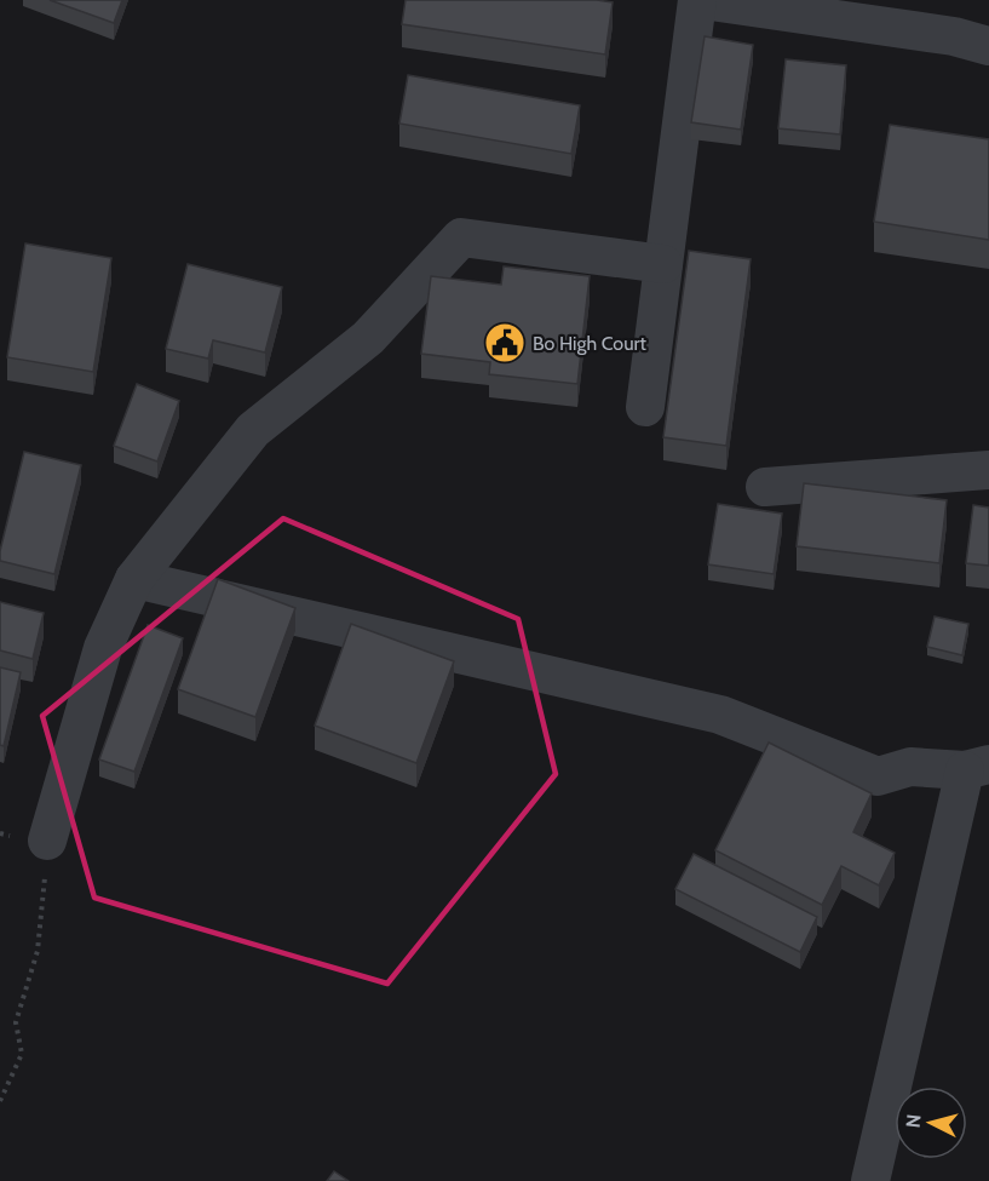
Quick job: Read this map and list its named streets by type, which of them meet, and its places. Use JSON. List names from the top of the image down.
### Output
{
  "places": {
    "public building": ["Bo High Court"]
  },
  "north": "left"
}
